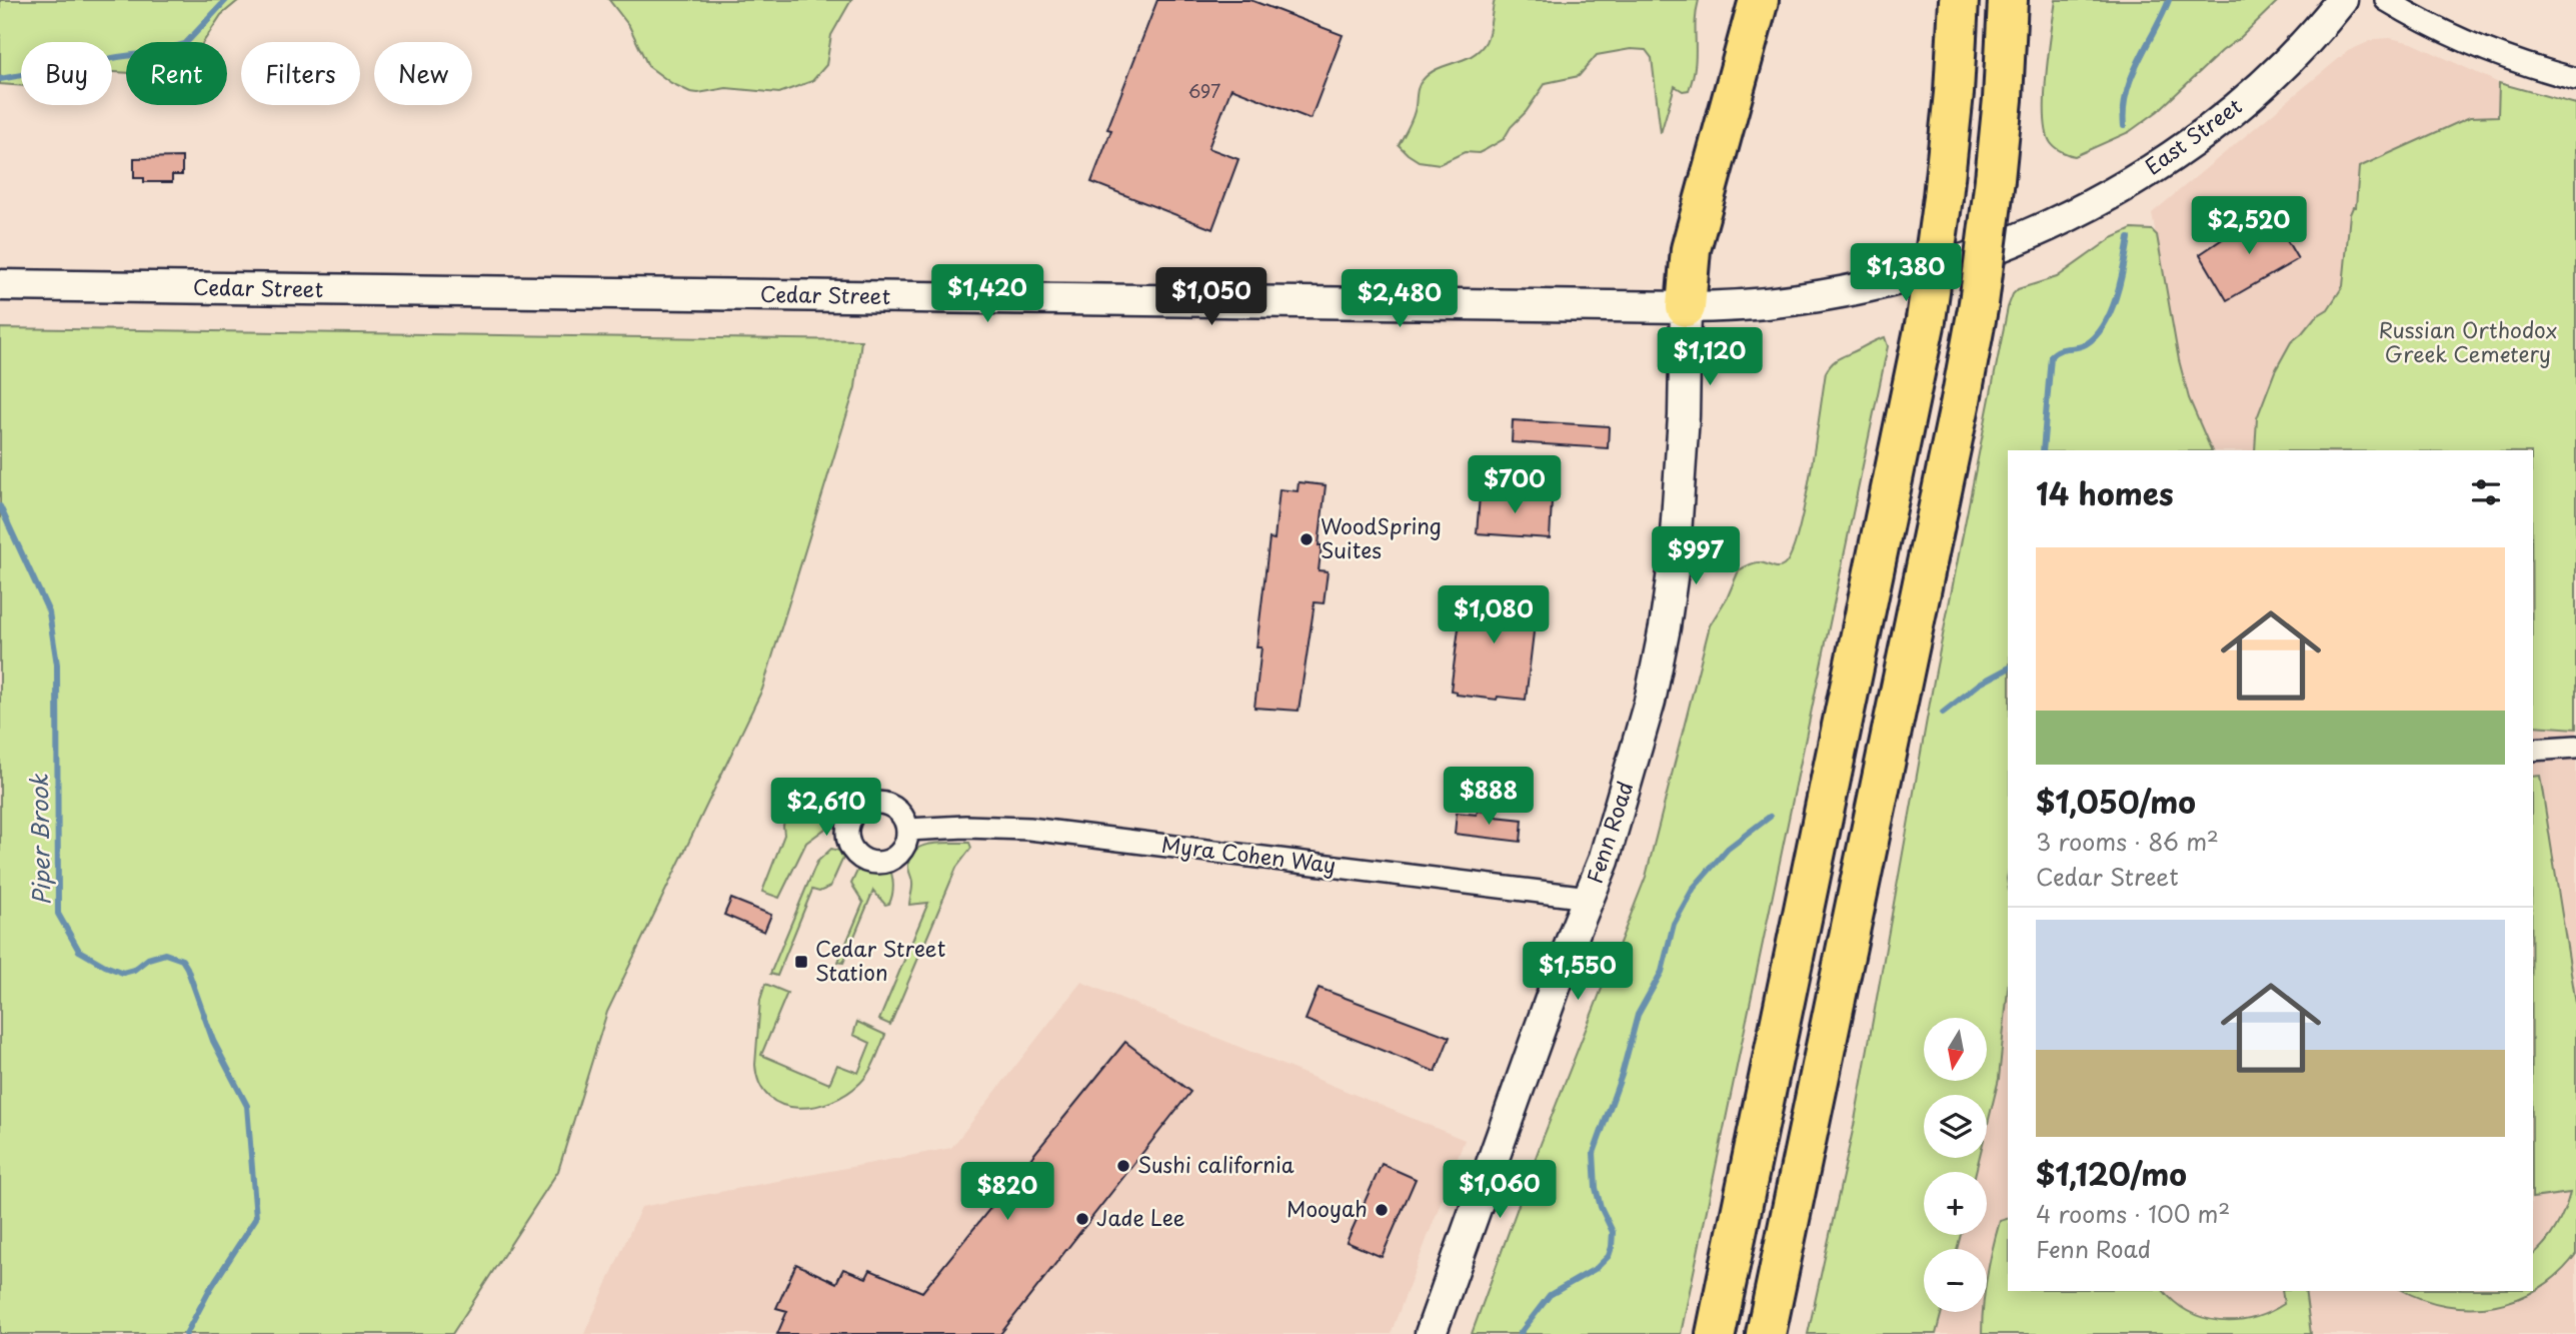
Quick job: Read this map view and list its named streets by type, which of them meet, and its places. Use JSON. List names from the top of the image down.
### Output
{
  "streets": {
    "main road": ["East Street", "Cedar Street", "Fenn Road"],
    "street": ["Myra Cohen Way"]
  },
  "crossings": [
    ["East Street", "Cedar Street"],
    ["Cedar Street", "Fenn Road"],
    ["Fenn Road", "Myra Cohen Way"]
  ],
  "water": ["Piper Brook"],
  "parks": ["Russian Orthodox Greek Cemetery"],
  "places": {
    "other": [
      "WoodSpring Suites",
      "Sushi california",
      "Mooyah",
      "Jade Lee"
    ],
    "transit": ["Cedar Street Station"]
  },
  "house_numbers": ["697"],
  "north": "bottom",
  "page": {
    "chip": [
      "Buy",
      "Rent",
      "Filters",
      "New"
    ],
    "price": [
      "$2,520",
      "$1,380",
      "$1,420",
      "$1,050",
      "$2,480",
      "$1,120",
      "$700",
      "$997",
      "$1,080",
      "$888",
      "$2,610",
      "$1,550",
      "$1,060",
      "$820"
    ],
    "heading": "14 homes",
    "list": [
      {
        "name": "$1,050/mo",
        "note": "3 rooms · 86 m² · Cedar Street"
      },
      {
        "name": "$1,120/mo",
        "note": "4 rooms · 100 m² · Fenn Road"
      }
    ],
    "map_buttons": ["+", "−"]
  }
}
